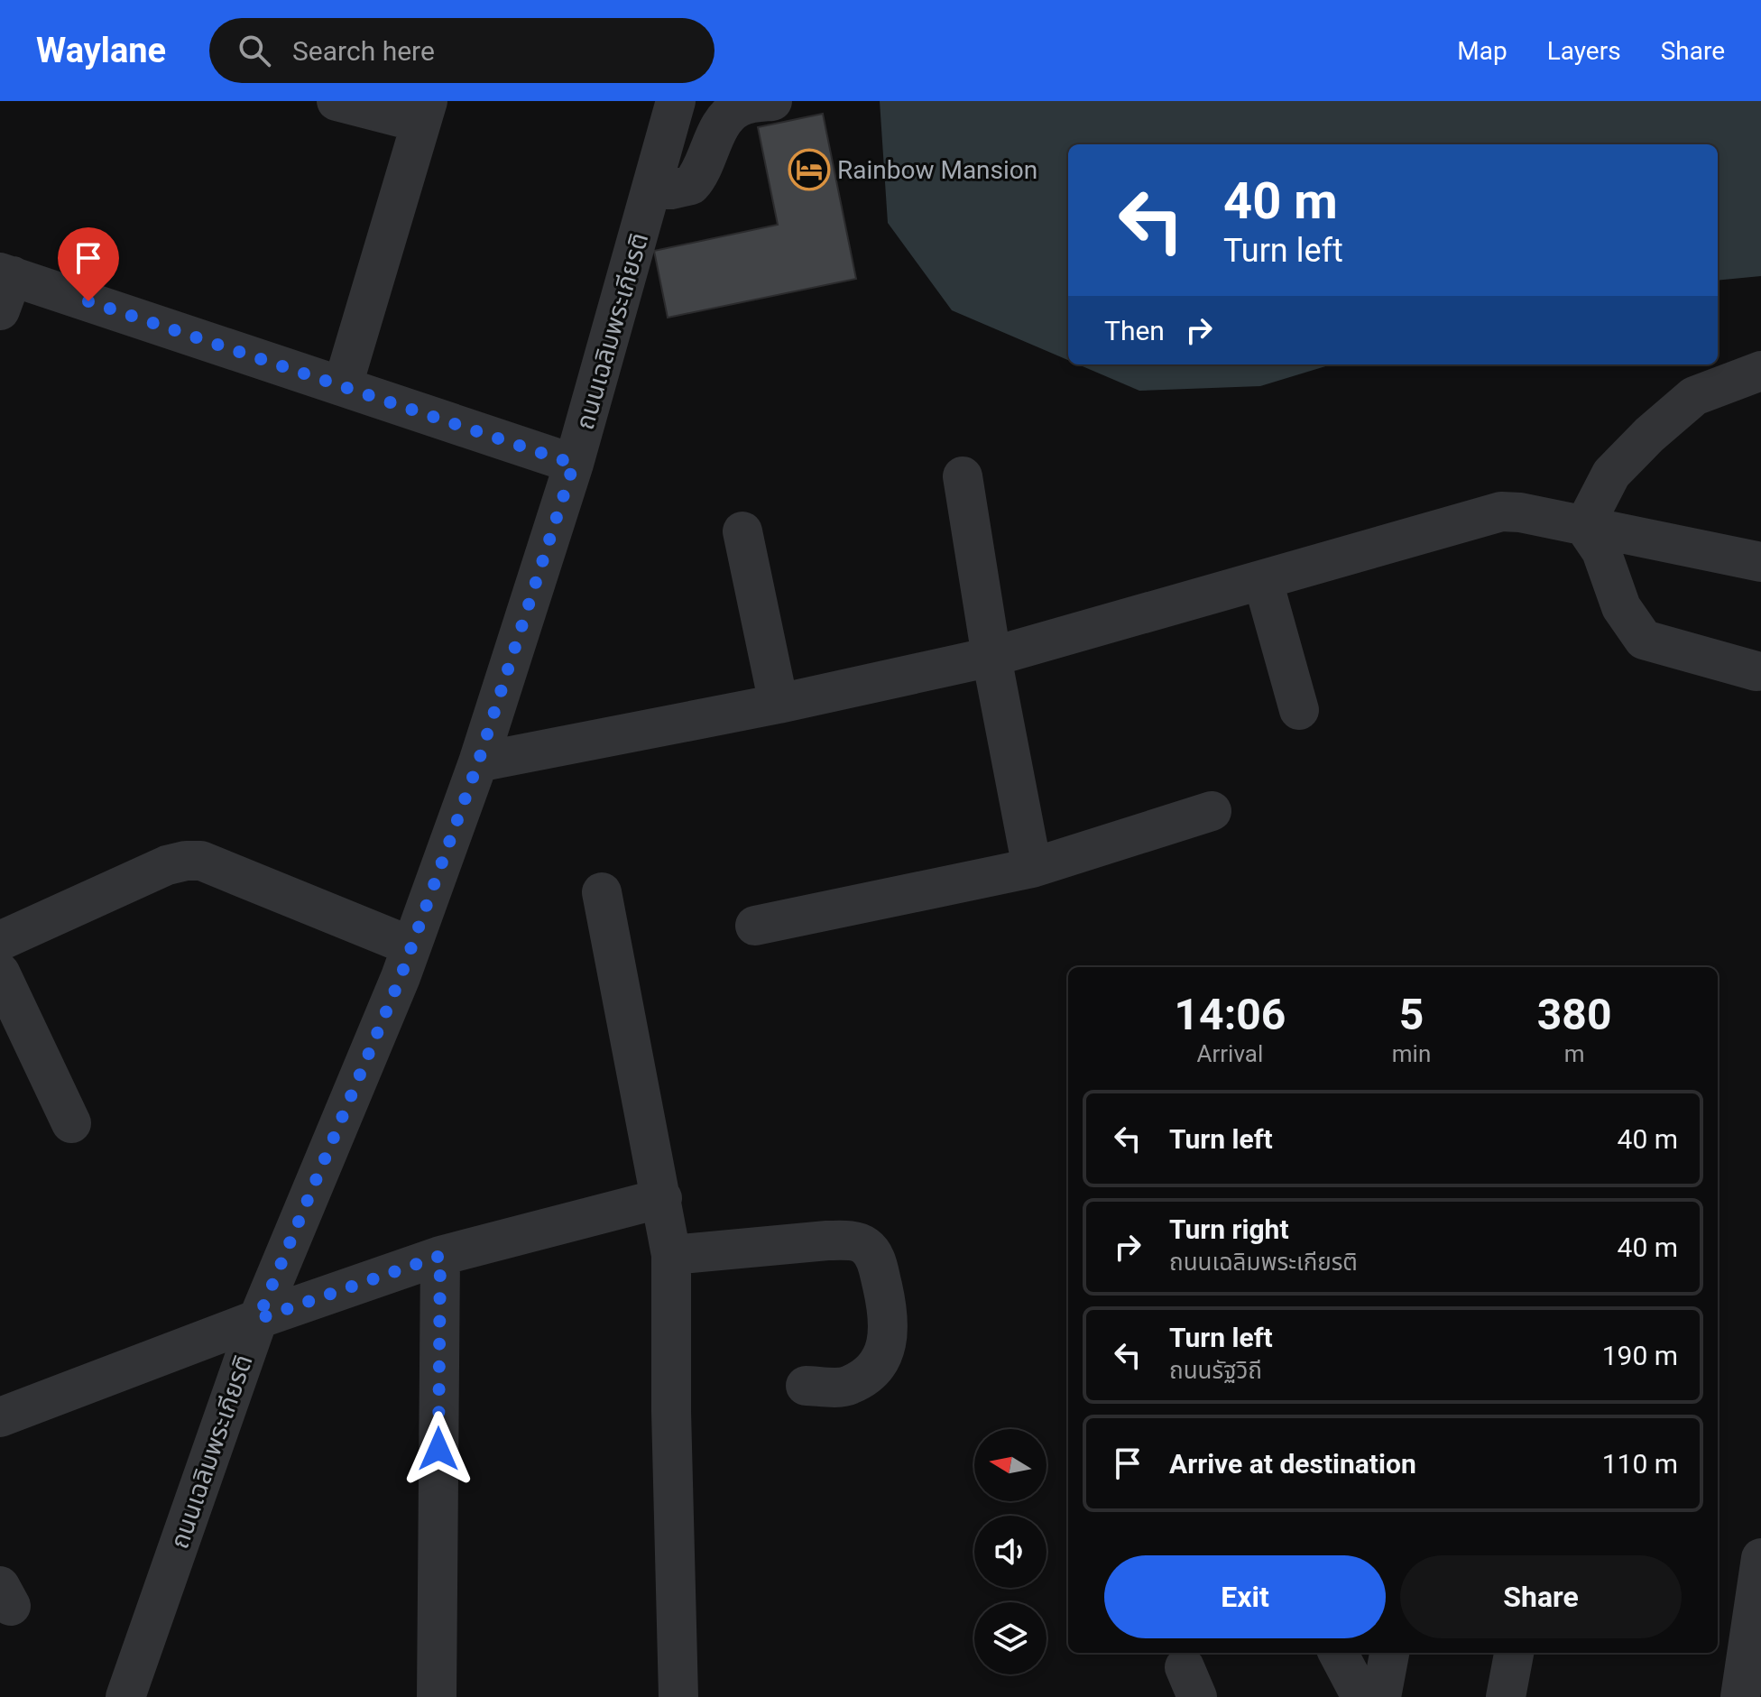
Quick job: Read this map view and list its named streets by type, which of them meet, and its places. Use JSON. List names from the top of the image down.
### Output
{
  "streets": {
    "street": ["ถนนเฉลิมพระเกียรติ"]
  },
  "places": {
    "hotel": ["Rainbow Mansion"]
  },
  "north": "left",
  "page": {
    "header": "Waylane",
    "search": "Search here",
    "nav": ["Map", "Layers", "Share"],
    "turn": ["40 m", "Turn left"],
    "then": "Then",
    "eta": [
      "14:06",
      "Arrival",
      "5",
      "min",
      "380",
      "m"
    ],
    "list": [
      {
        "name": "Turn left",
        "value": "40 m"
      },
      {
        "name": "Turn right",
        "note": "ถนนเฉลิมพระเกียรติ",
        "value": "40 m"
      },
      {
        "name": "Turn left",
        "note": "ถนนรัฐวิถี",
        "value": "190 m"
      },
      {
        "name": "Arrive at destination",
        "value": "110 m"
      }
    ],
    "buttons": ["Exit", "Share"]
  }
}
